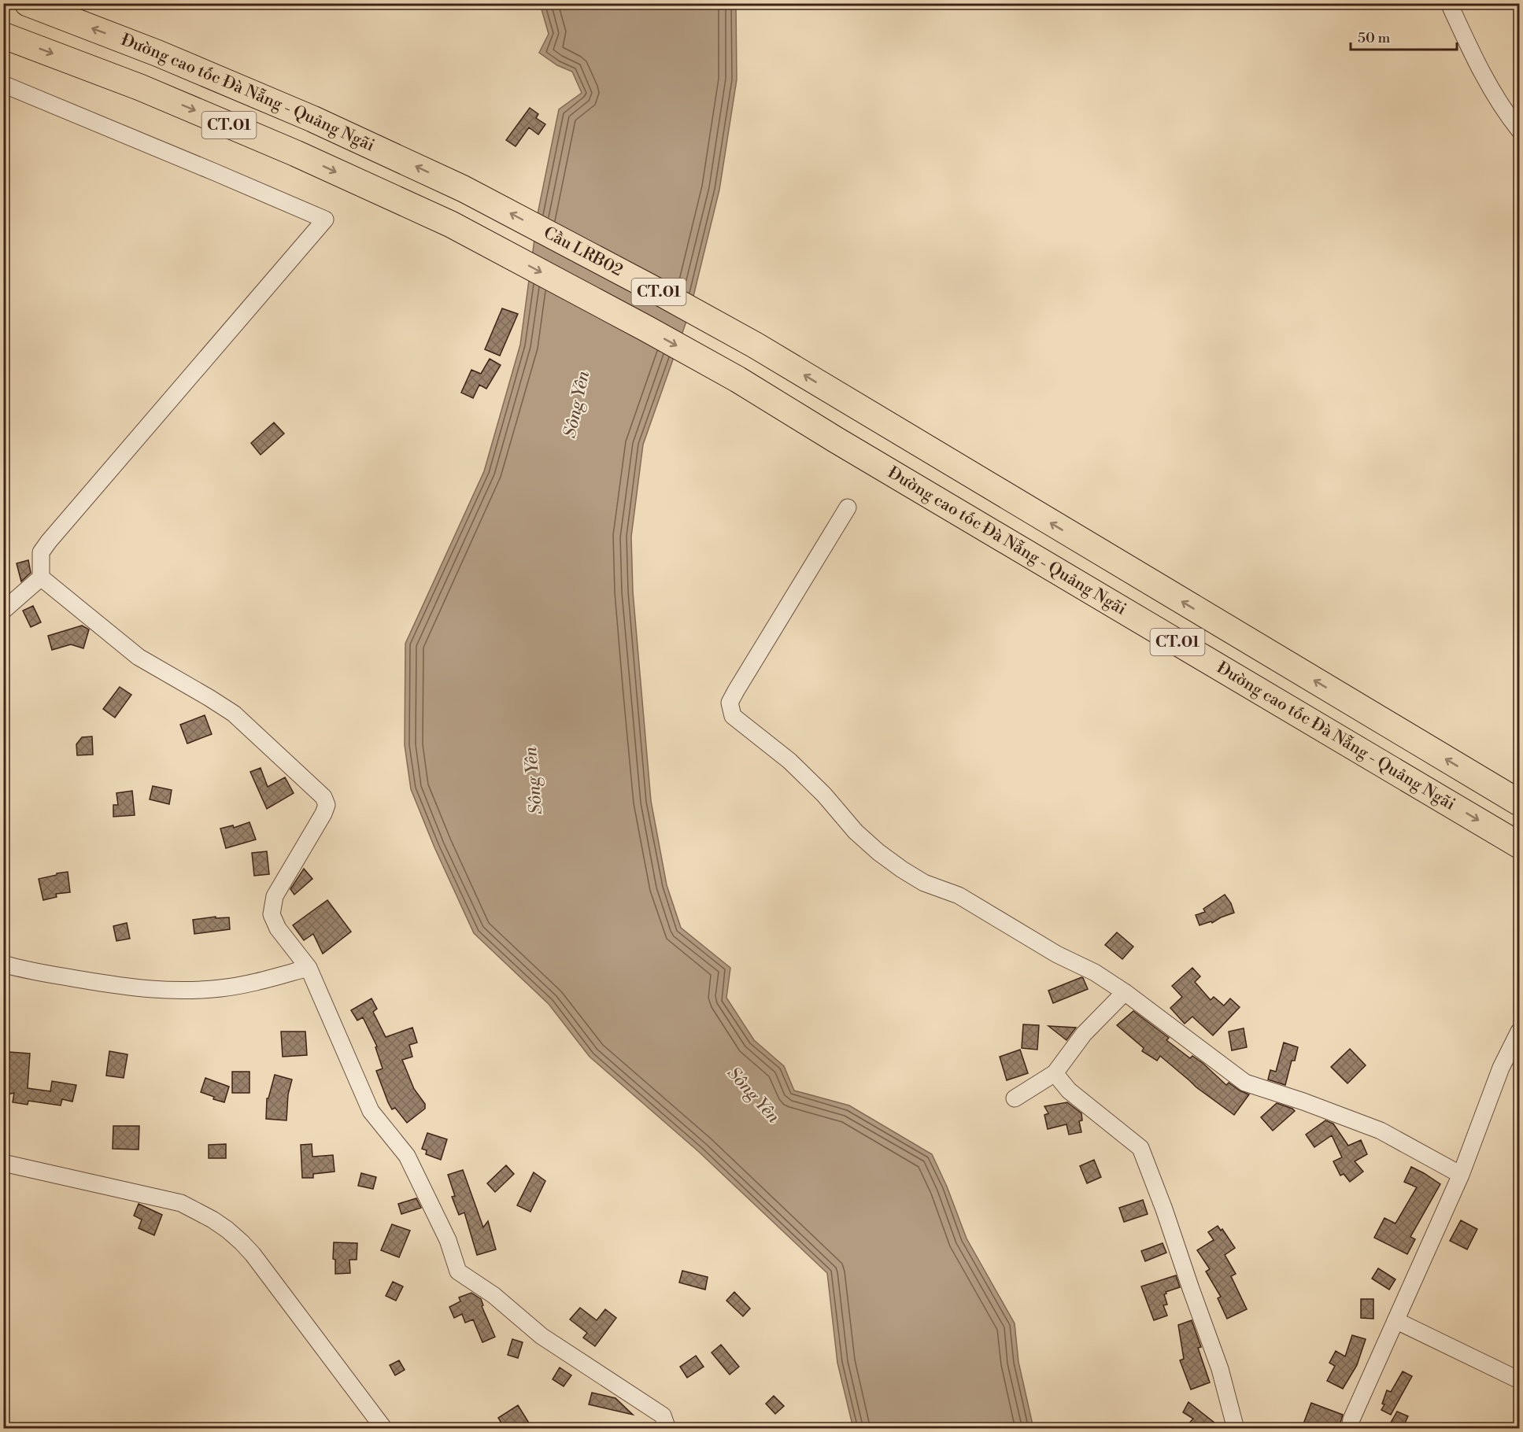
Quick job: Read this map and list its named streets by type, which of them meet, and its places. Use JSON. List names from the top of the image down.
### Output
{
  "streets": {
    "highway": ["Đường cao tốc Đà Nẵng - Quảng Ngãi", "CT.01", "Cầu LRB02"]
  },
  "crossings": [
    ["Đường cao tốc Đà Nẵng - Quảng Ngãi", "Cầu LRB02"]
  ],
  "one_way": ["Cầu LRB02"],
  "water": ["Sông Yên"],
  "scale_bar": "50 m"
}
